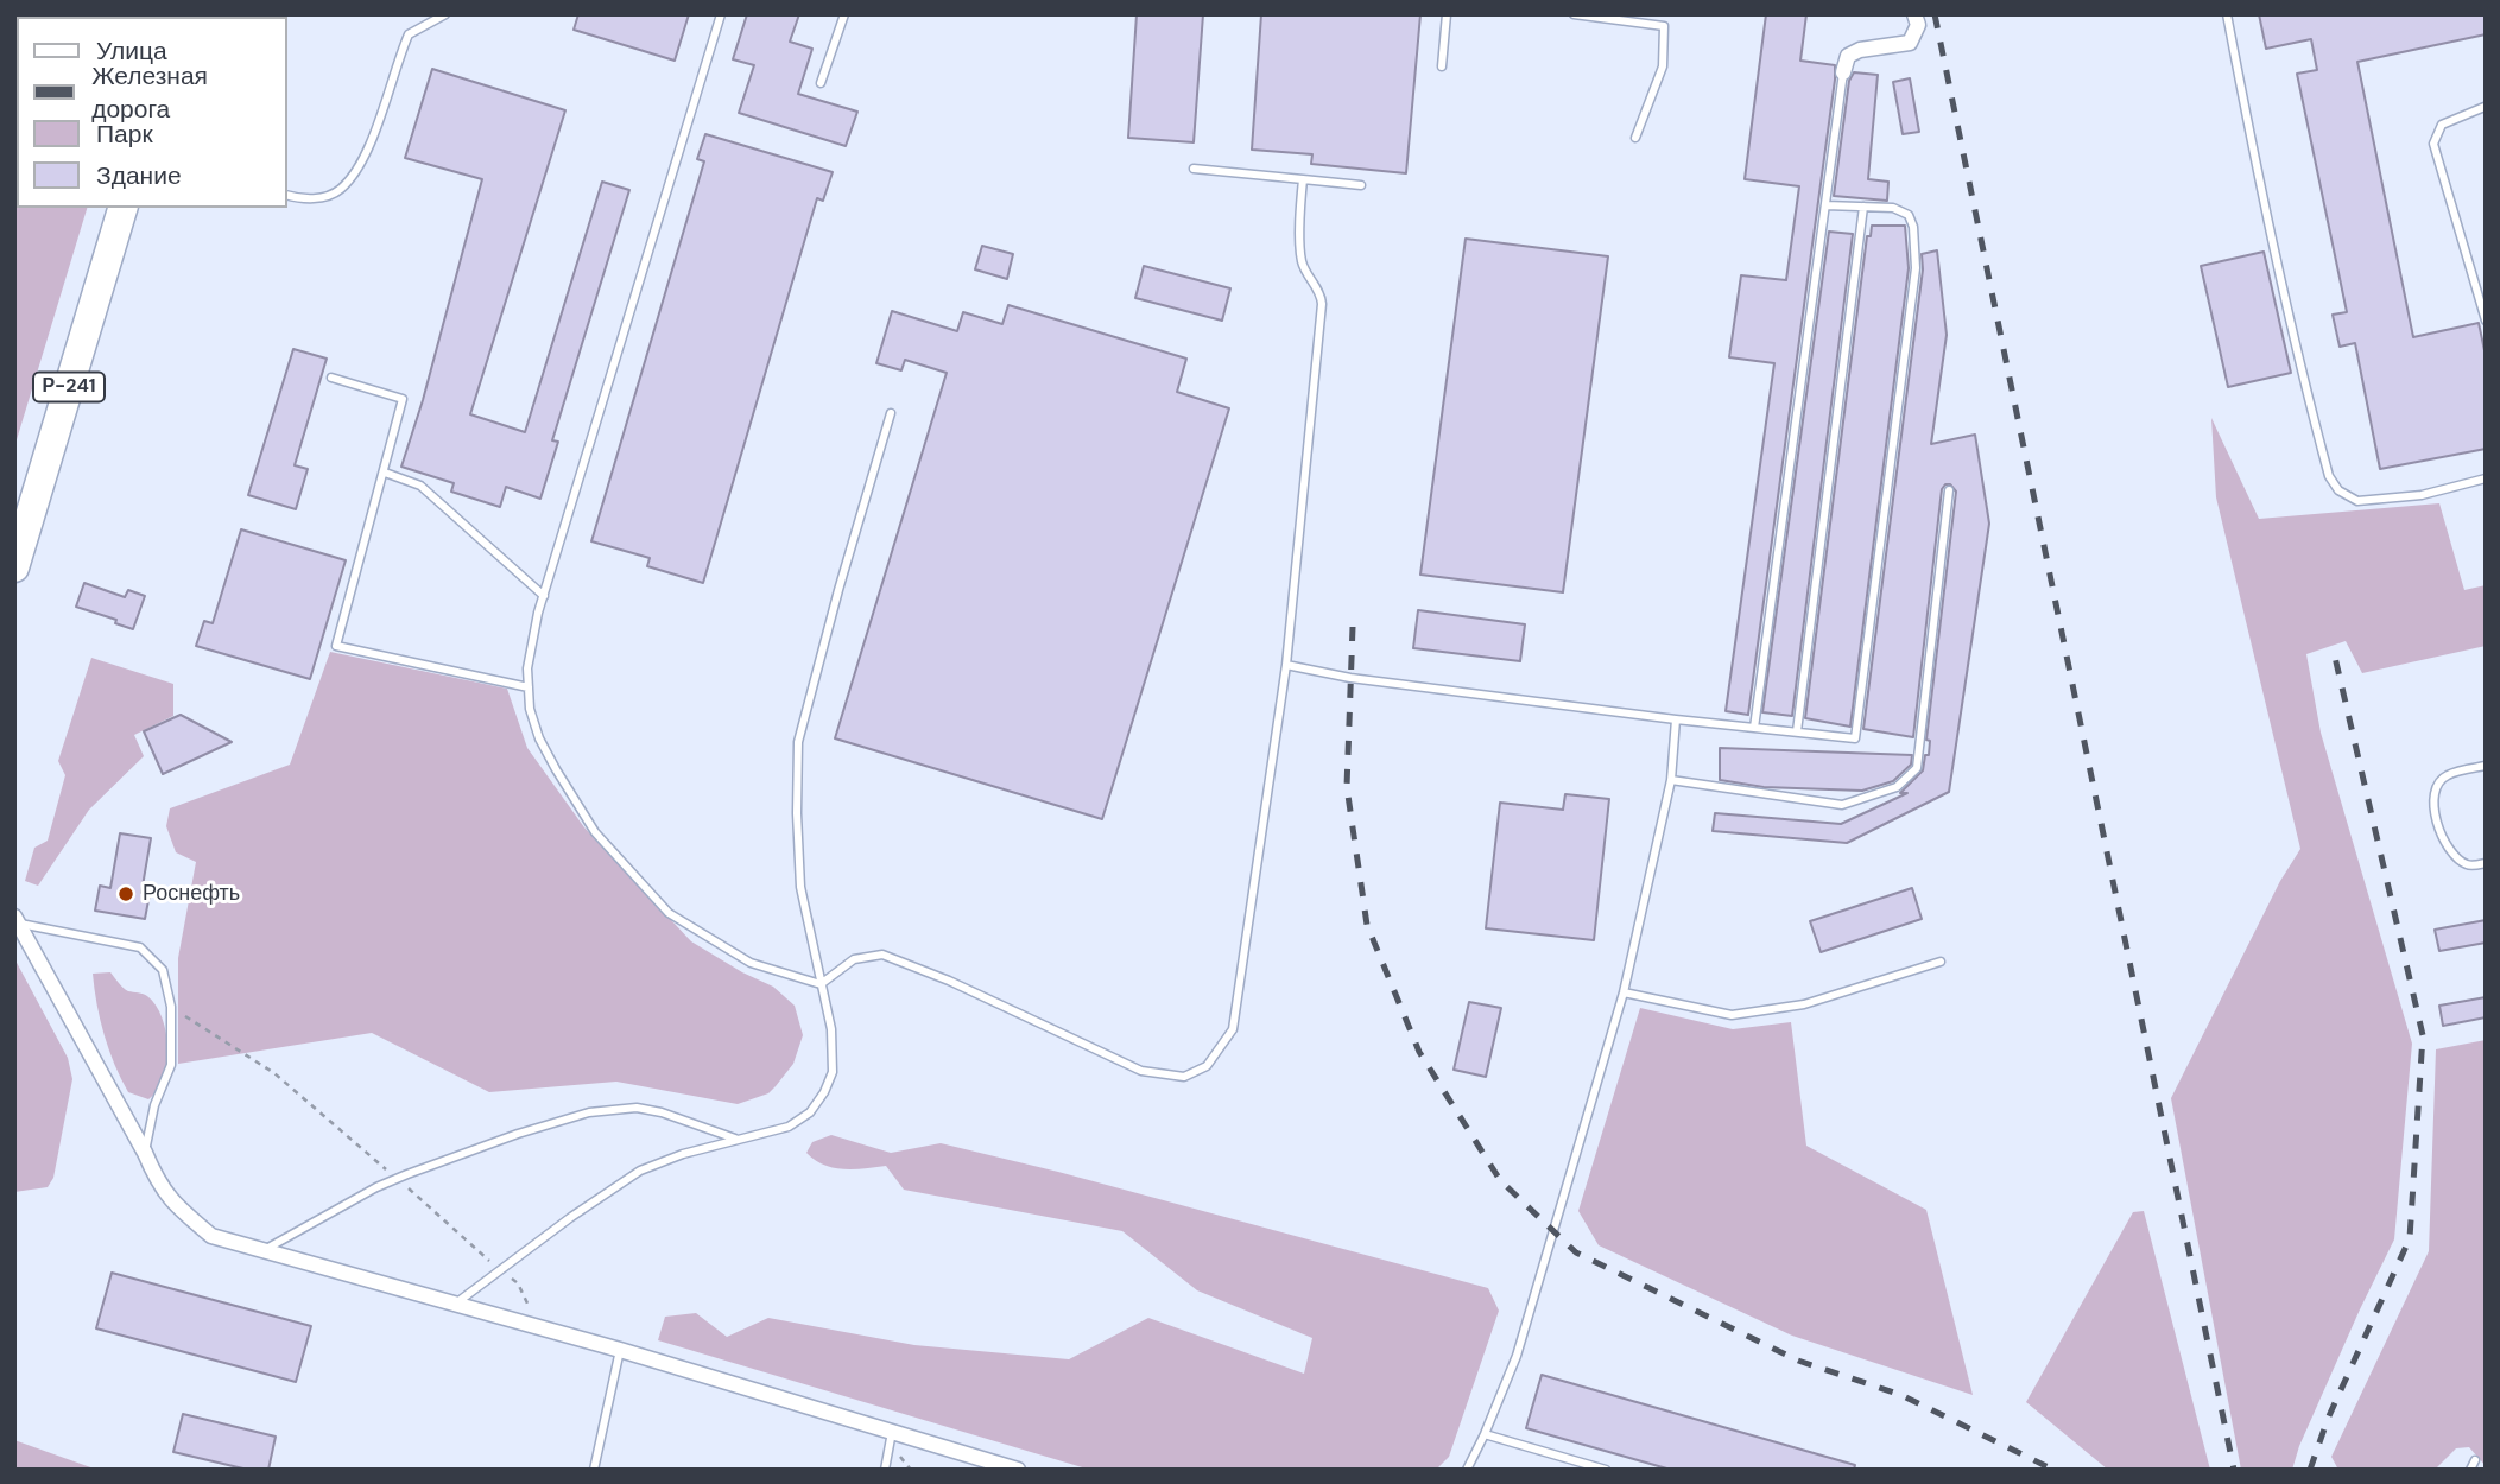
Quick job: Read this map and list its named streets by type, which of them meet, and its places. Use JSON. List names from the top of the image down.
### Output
{
  "streets": {
    "highway": ["Р-241"]
  },
  "places": ["Роснефть"],
  "legend": [
    "Улица",
    "Железная дорога",
    "Парк",
    "Здание"
  ]
}
